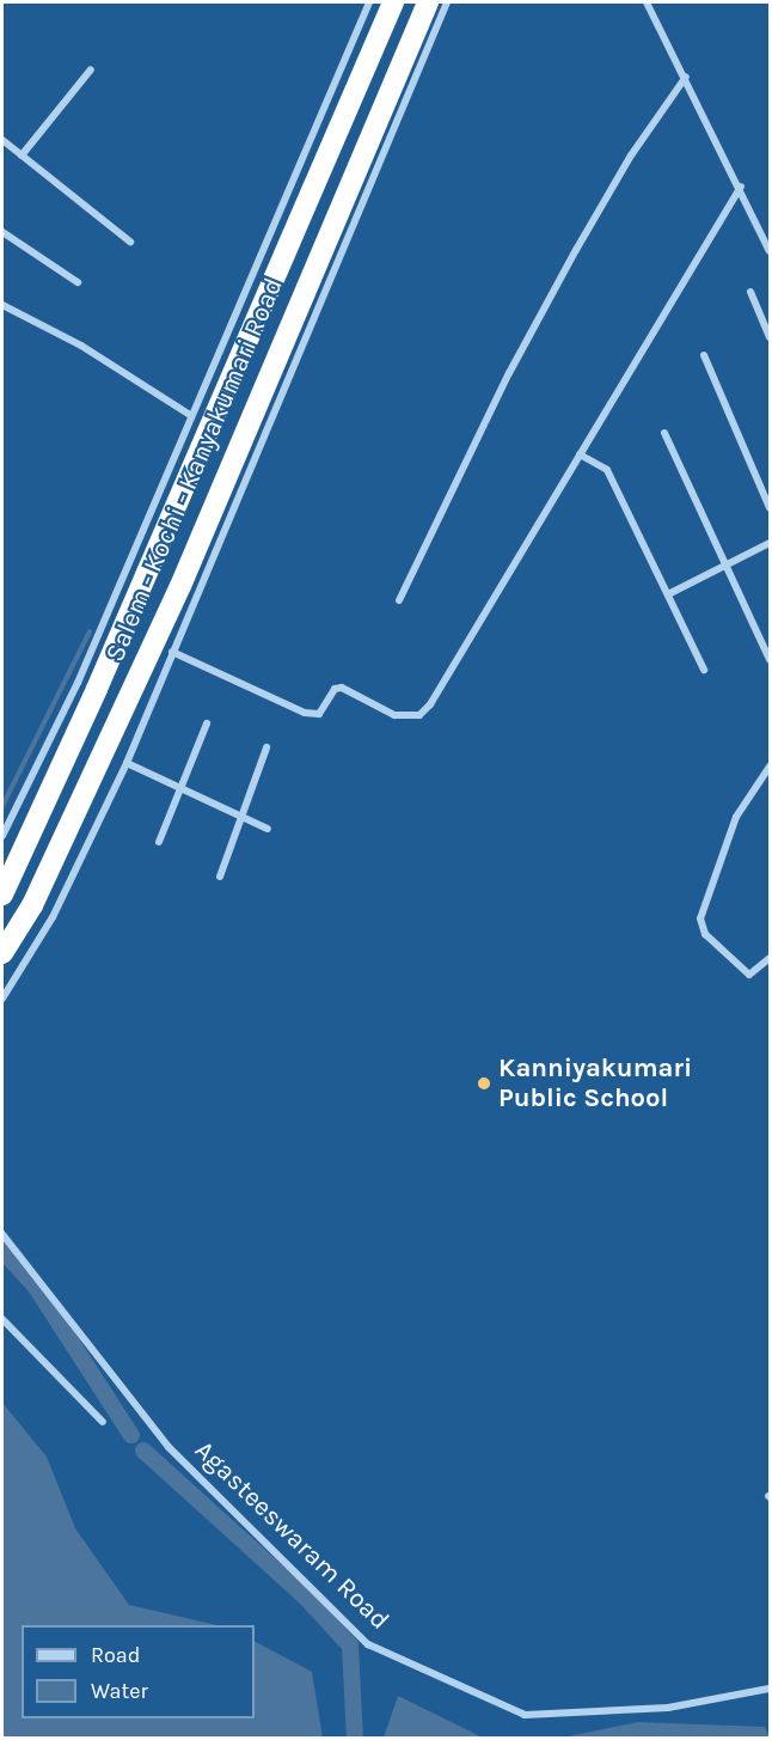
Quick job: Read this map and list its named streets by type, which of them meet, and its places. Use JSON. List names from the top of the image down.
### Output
{
  "streets": {
    "highway": ["Salem - Kochi - Kanyakumari Road"],
    "street": ["Agasteeswaram Road"]
  },
  "places": ["Kanniyakumari Public School"],
  "legend": ["Road", "Water"]
}
